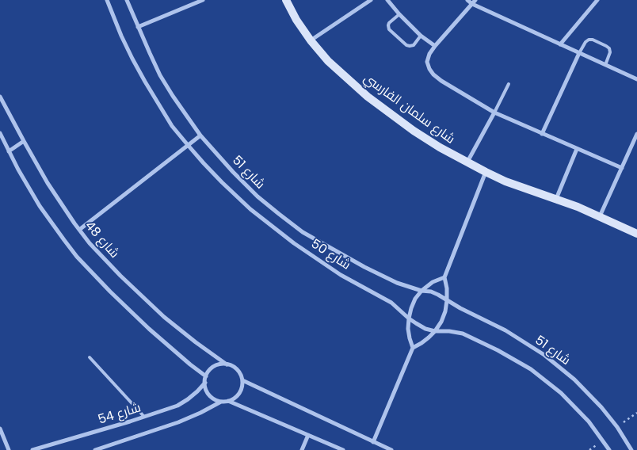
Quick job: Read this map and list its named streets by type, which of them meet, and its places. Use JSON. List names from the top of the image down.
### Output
{
  "streets": {
    "street": [
      "شارع سلمان الفارسي",
      "شارع 51",
      "شارع 48",
      "شارع 50",
      "شارع 54"
    ]
  },
  "crossings": [
    ["شارع 51", "شارع 50"],
    ["شارع 48", "شارع 54"]
  ]
}
